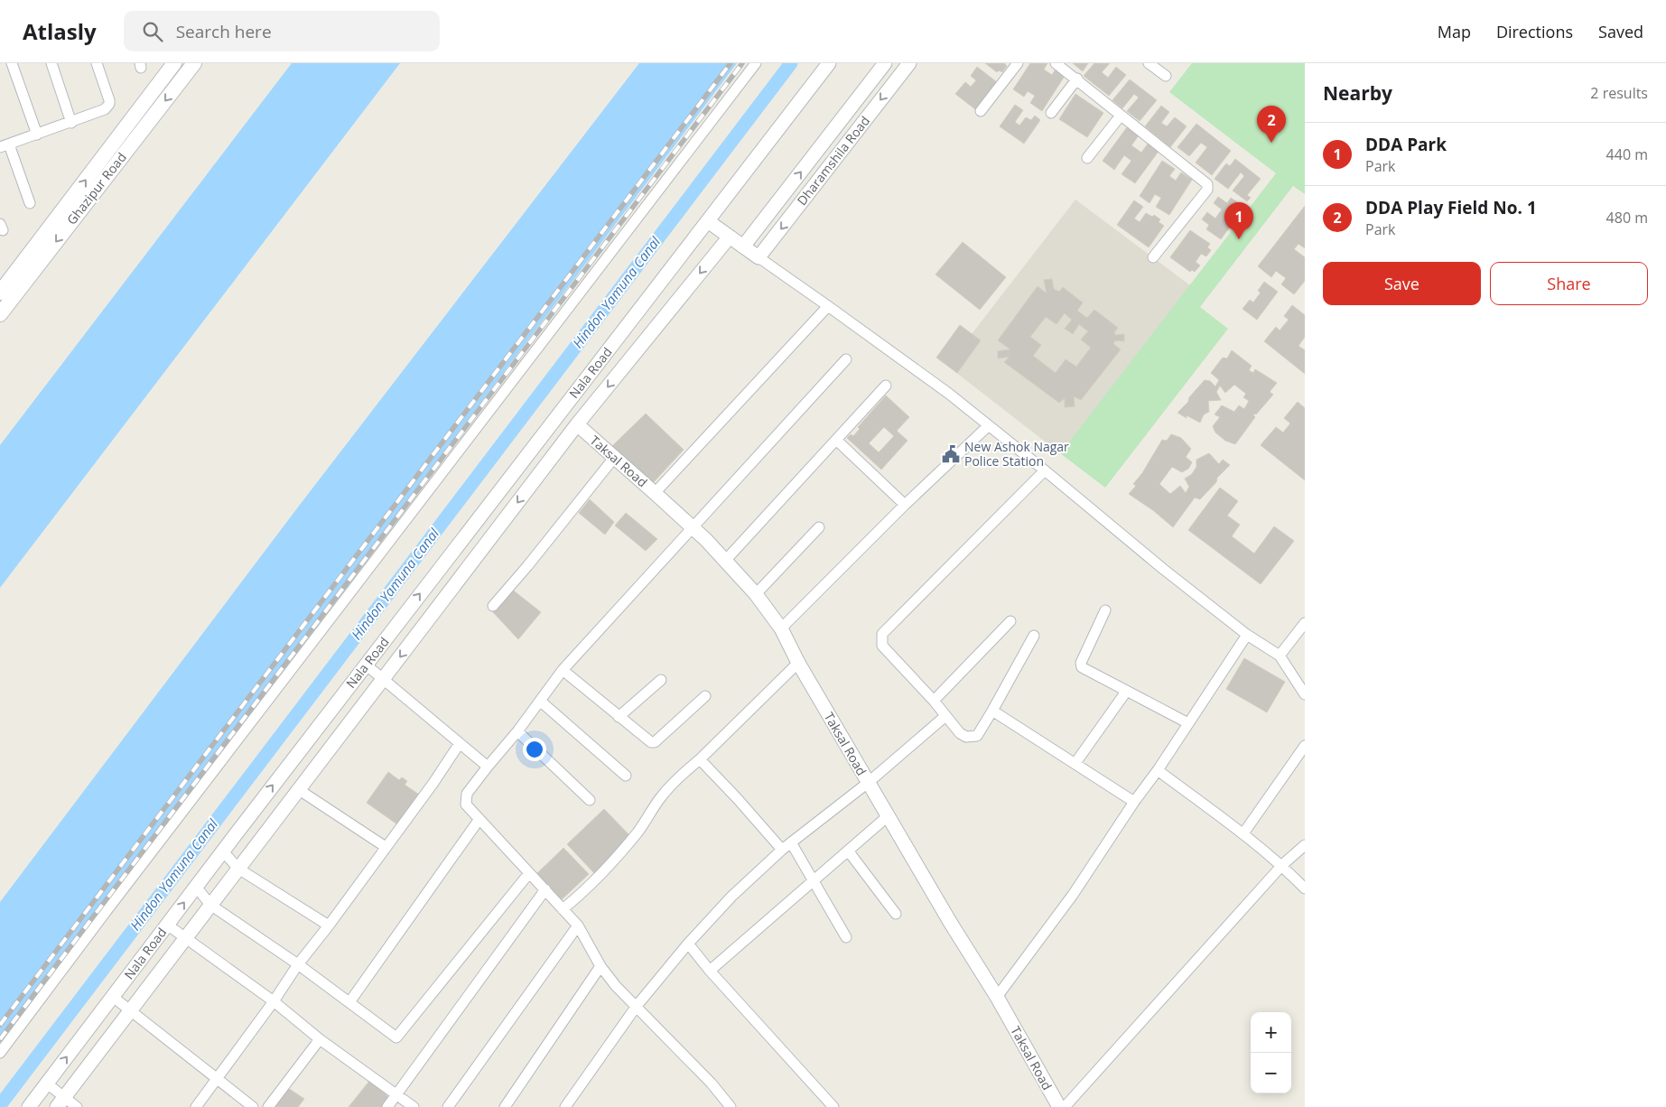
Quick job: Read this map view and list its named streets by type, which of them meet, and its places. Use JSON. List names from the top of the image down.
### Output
{
  "streets": {
    "main road": ["Ghazipur Road"],
    "street": ["Dharamshila Road", "Nala Road", "Taksal Road"]
  },
  "crossings": [
    ["Nala Road", "Taksal Road"]
  ],
  "water": ["Hindon Yamuna Canal"],
  "places": {
    "public building": ["New Ashok Nagar Police Station"]
  },
  "page": {
    "header": "Atlasly",
    "search": "Search here",
    "nav": ["Map", "Directions", "Saved"],
    "heading": ["Nearby", "2 results"],
    "pins": ["2", "1"],
    "list": [
      {
        "mark": "1",
        "name": "DDA Park",
        "note": "Park",
        "value": "440 m"
      },
      {
        "mark": "2",
        "name": "DDA Play Field No. 1",
        "note": "Park",
        "value": "480 m"
      }
    ],
    "buttons": ["Save", "Share"],
    "map_buttons": ["+", "−"]
  }
}
